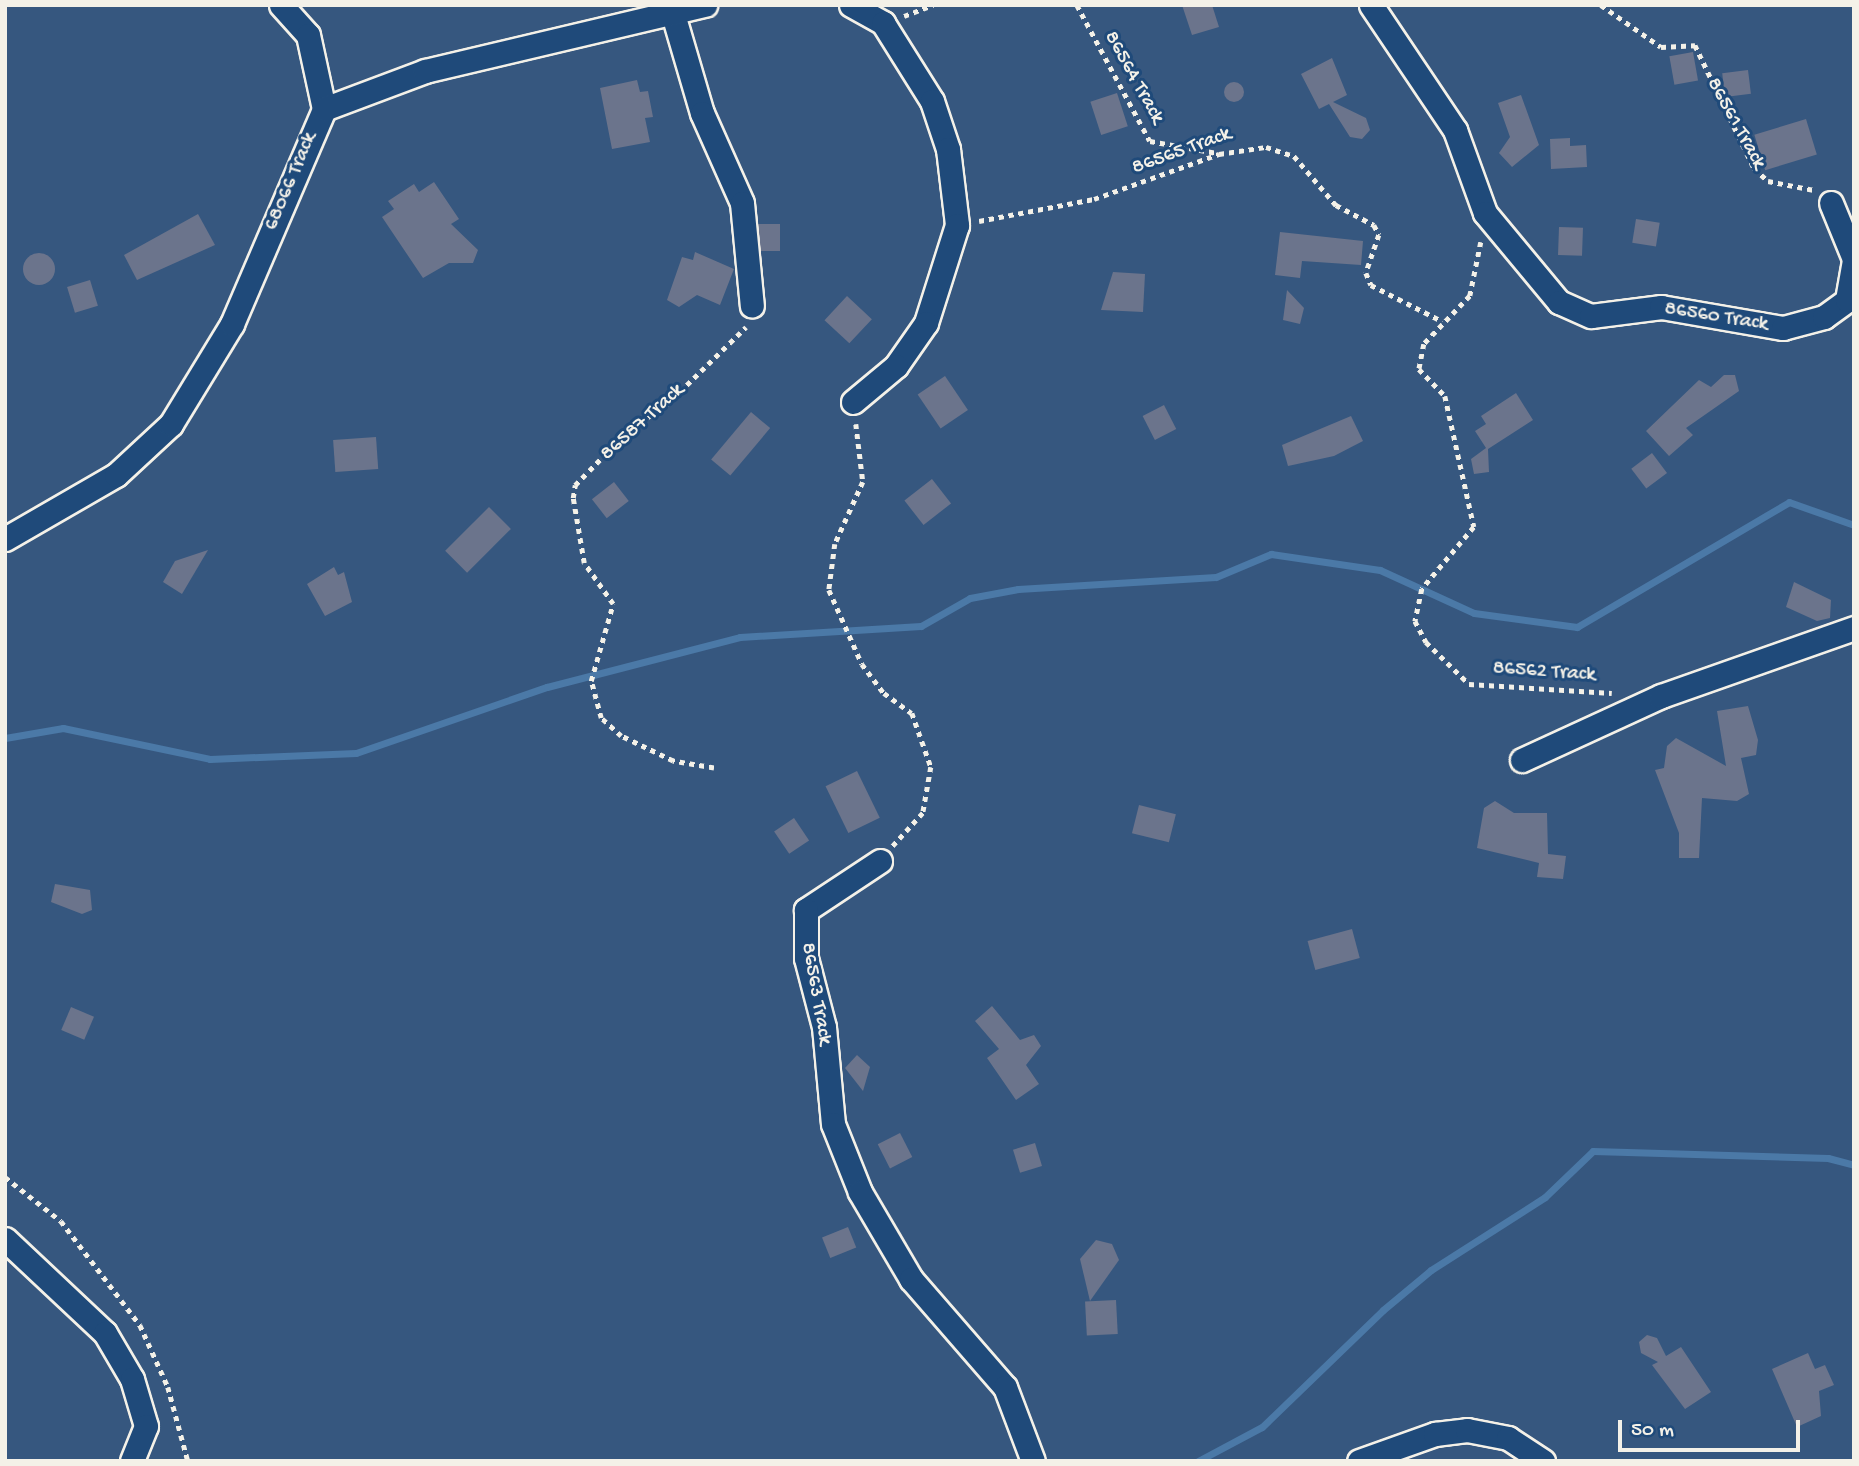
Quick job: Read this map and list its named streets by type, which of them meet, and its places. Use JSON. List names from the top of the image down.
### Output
{
  "streets": {
    "street": ["68066 Track", "86560 Track", "86563 Track"],
    "path": [
      "86564 Track",
      "86561 Track",
      "86565 Track",
      "86587 Track",
      "86562 Track"
    ]
  },
  "crossings": [
    ["86564 Track", "86565 Track"],
    ["86565 Track", "86562 Track"],
    ["86560 Track", "86562 Track"]
  ],
  "scale_bar": "50 m"
}
